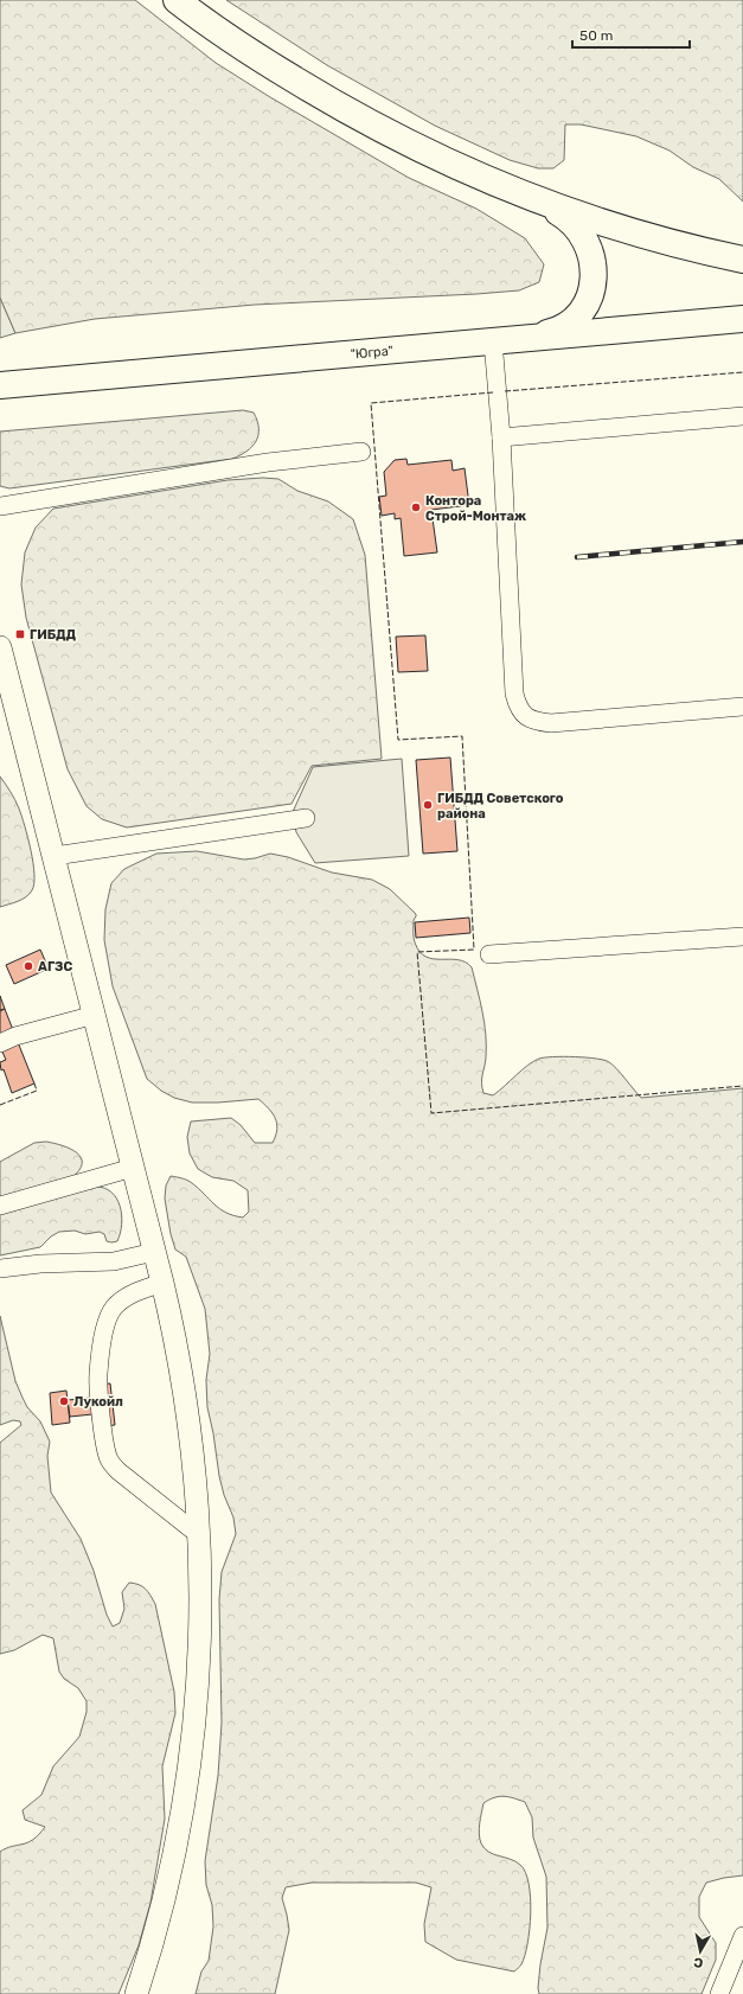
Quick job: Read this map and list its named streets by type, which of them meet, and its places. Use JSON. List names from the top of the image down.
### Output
{
  "streets": {
    "highway": ["\"Югра\""]
  },
  "places": {
    "other": [
      "Контора Строй-Монтаж",
      "ГИБДД Советского района",
      "АГЗС",
      "Лукойл"
    ],
    "transit": ["ГИБДД"]
  },
  "scale_bar": "50 m",
  "north": "bottom"
}
